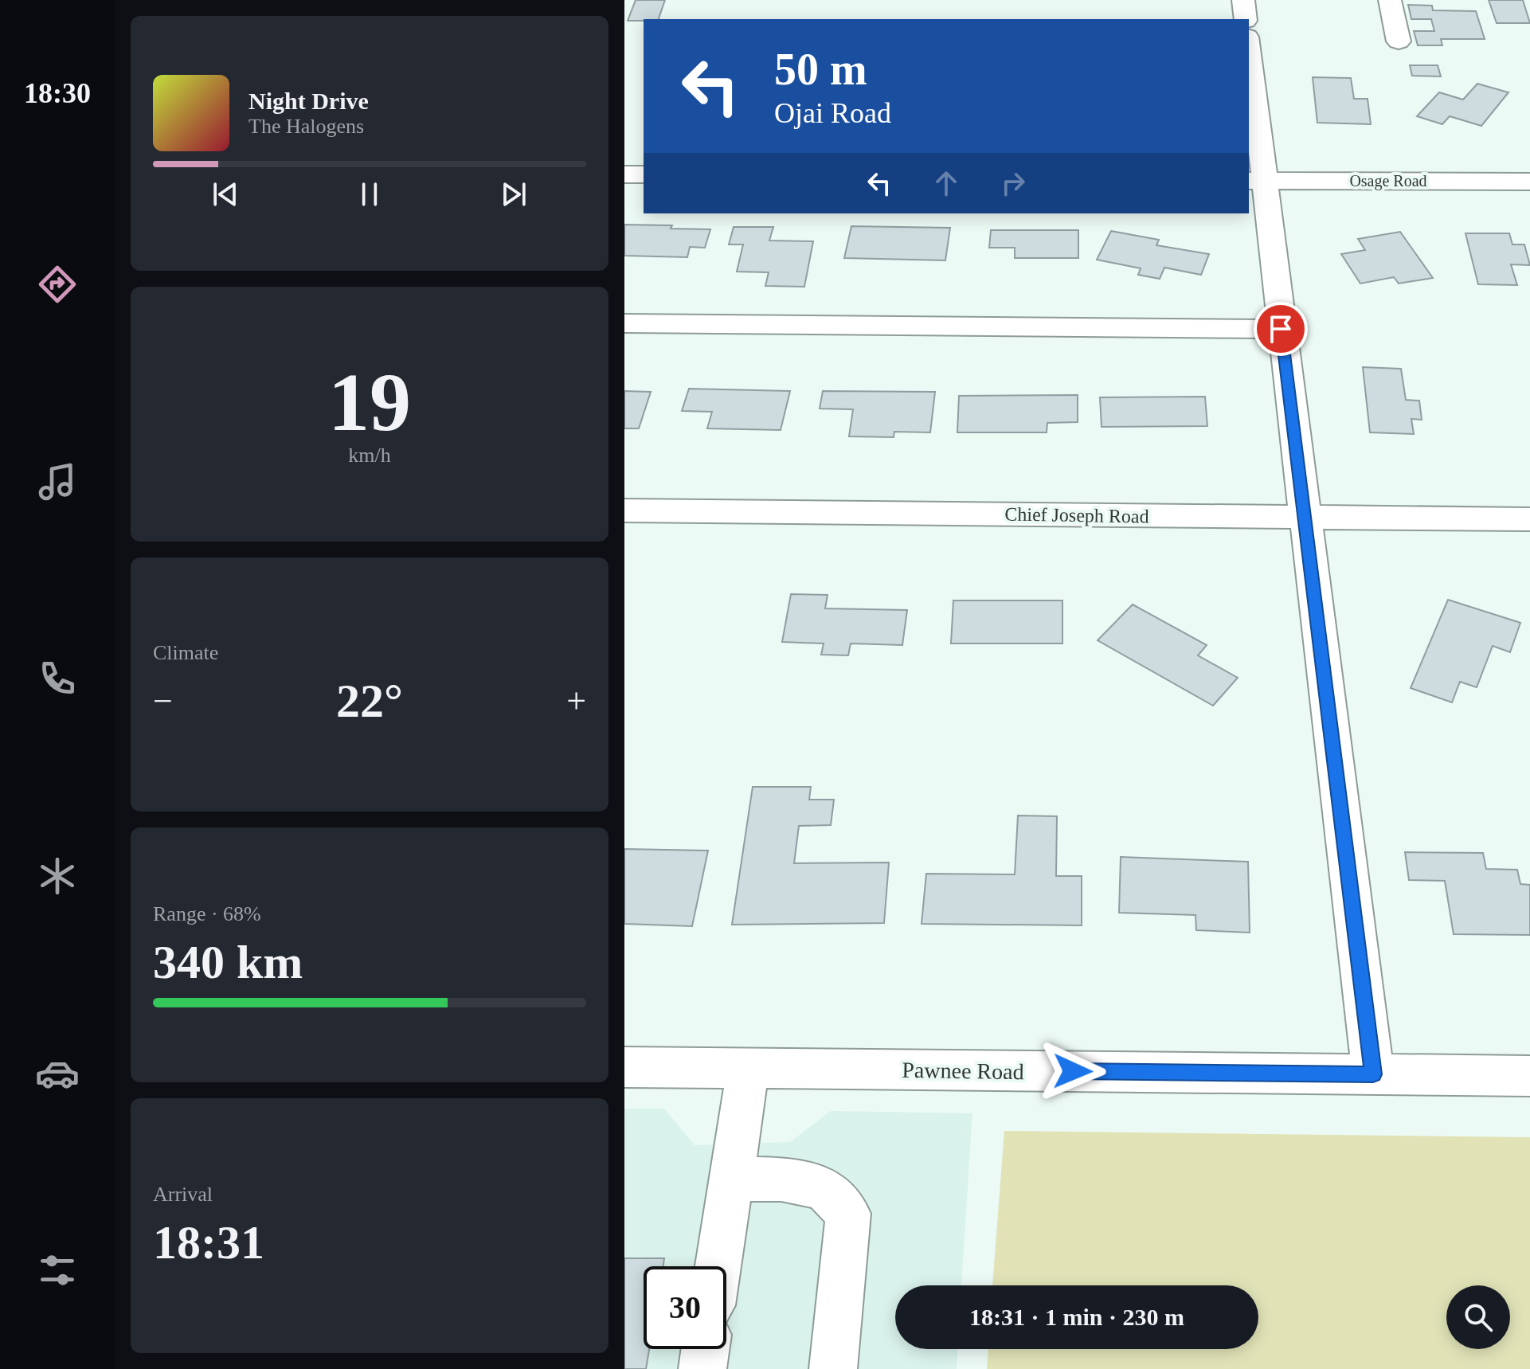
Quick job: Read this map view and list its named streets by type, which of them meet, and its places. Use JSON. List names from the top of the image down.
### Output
{
  "streets": {
    "street": ["Osage Road", "Chief Joseph Road", "Pawnee Road"]
  },
  "page": {
    "tabs": "18:30",
    "turn": ["50 m", "Ojai Road"],
    "song": ["Night Drive", "The Halogens"],
    "tile": [
      ["19", "km/h"],
      "Climate",
      ["Range · 68%", "340 km"],
      ["Arrival", "18:31"]
    ],
    "heat": ["−", "22°", "+"],
    "limit": "30",
    "trip": "18:31 · 1 min · 230 m"
  }
}
